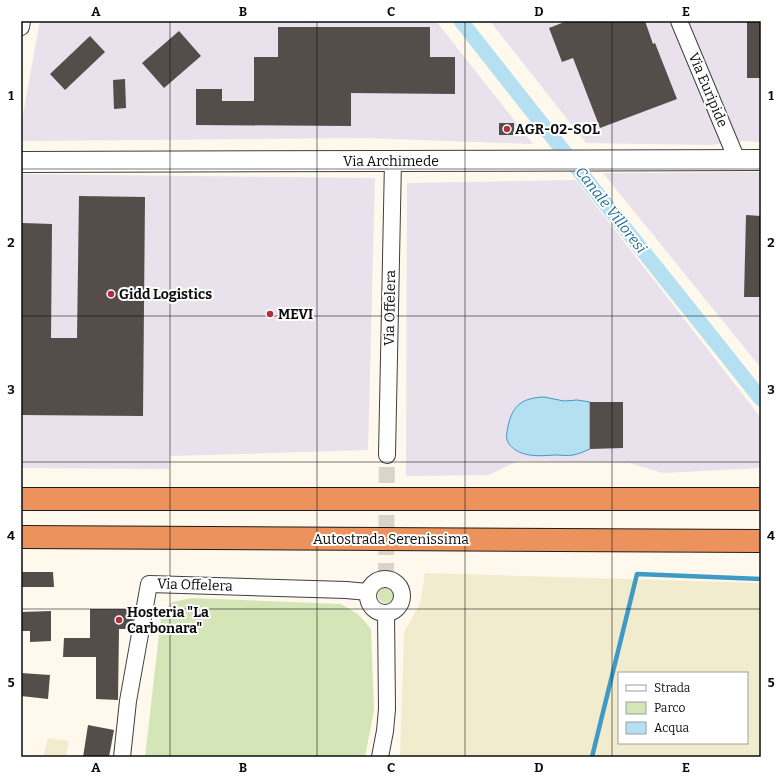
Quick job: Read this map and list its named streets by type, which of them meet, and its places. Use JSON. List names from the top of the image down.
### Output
{
  "streets": {
    "highway": ["Autostrada Serenissima"],
    "street": ["Via Euripide", "Via Archimede", "Via Offelera"]
  },
  "crossings": [
    ["Via Euripide", "Via Archimede"],
    ["Via Archimede", "Via Offelera"]
  ],
  "water": ["Canale Villoresi"],
  "places": [
    "AGR-02-SOL",
    "Gidd Logistics",
    "MEVI",
    "Hosteria \"La Carbonara\""
  ],
  "legend": ["Strada", "Parco", "Acqua"],
  "grid": {
    "columns": [
      "A",
      "B",
      "C",
      "D",
      "E"
    ],
    "rows": [
      "1",
      "2",
      "3",
      "4",
      "5"
    ]
  }
}
